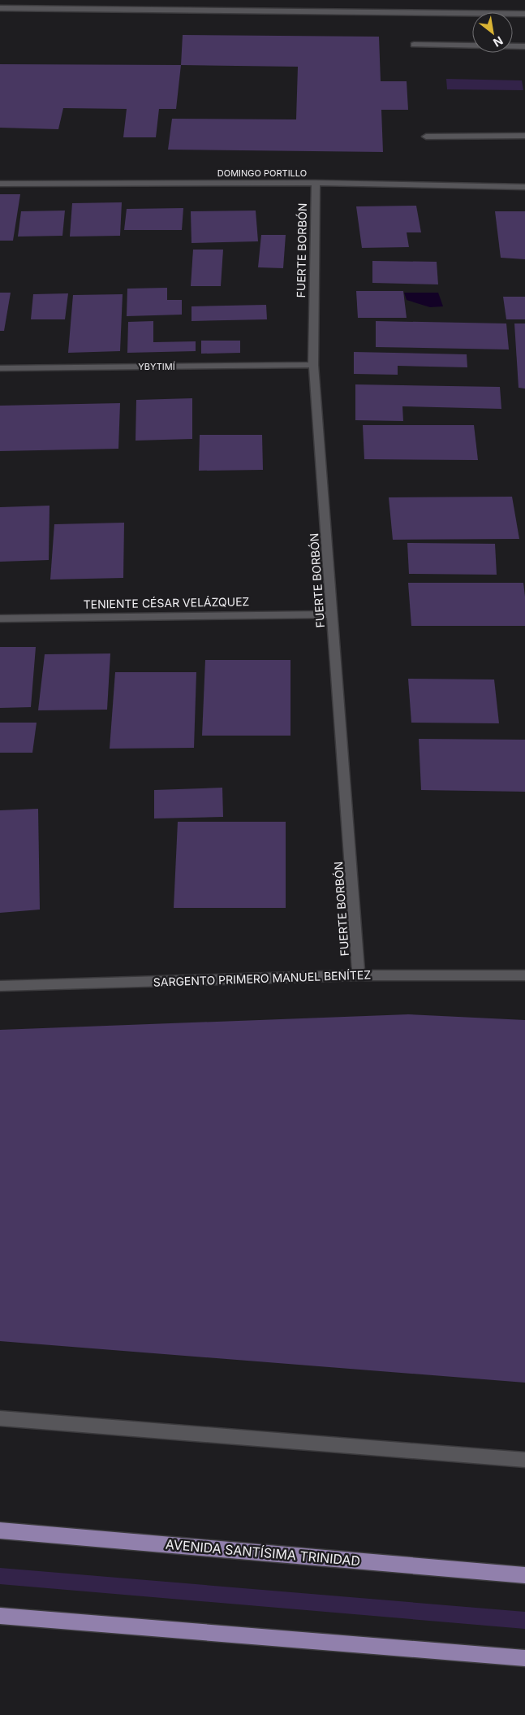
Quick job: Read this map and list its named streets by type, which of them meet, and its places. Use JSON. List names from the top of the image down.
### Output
{
  "streets": {
    "main road": ["AVENIDA SANTÍSIMA TRINIDAD"],
    "street": [
      "DOMINGO PORTILLO",
      "FUERTE BORBÓN",
      "YBYTIMÍ",
      "TENIENTE CÉSAR VELÁZQUEZ",
      "SARGENTO PRIMERO MANUEL BENÍTEZ"
    ]
  },
  "crossings": [
    ["DOMINGO PORTILLO", "FUERTE BORBÓN"],
    ["FUERTE BORBÓN", "YBYTIMÍ"],
    ["FUERTE BORBÓN", "TENIENTE CÉSAR VELÁZQUEZ"],
    ["FUERTE BORBÓN", "SARGENTO PRIMERO MANUEL BENÍTEZ"]
  ],
  "north": "bottom right"
}
